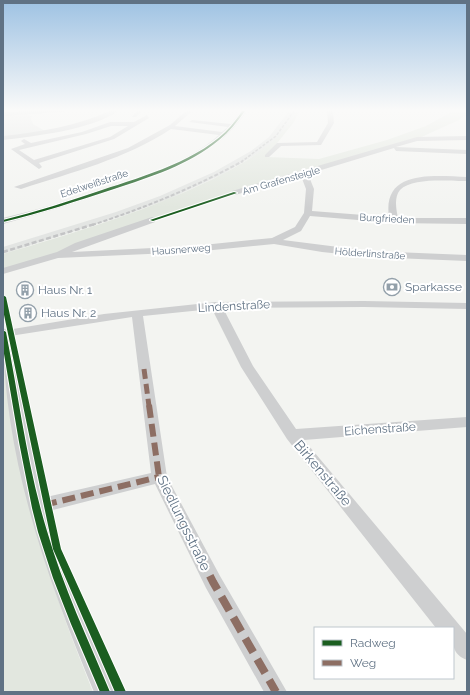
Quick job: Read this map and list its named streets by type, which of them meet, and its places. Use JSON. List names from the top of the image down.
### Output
{
  "streets": {
    "street": [
      "Am Grafensteigle",
      "Edelweißstraße",
      "Burgfrieden",
      "Hausnerweg",
      "Hölderlinstraße",
      "Lindenstraße",
      "Eichenstraße",
      "Birkenstraße",
      "Siedlungsstraße"
    ]
  },
  "crossings": [
    ["Am Grafensteigle", "Hausnerweg"],
    ["Burgfrieden", "Hausnerweg"],
    ["Hausnerweg", "Hölderlinstraße"],
    ["Lindenstraße", "Birkenstraße"],
    ["Lindenstraße", "Siedlungsstraße"],
    ["Eichenstraße", "Birkenstraße"]
  ],
  "places": {
    "bank": ["Sparkasse"],
    "building": ["Haus Nr. 1", "Haus Nr. 2"]
  },
  "legend": ["Radweg", "Weg"]
}
